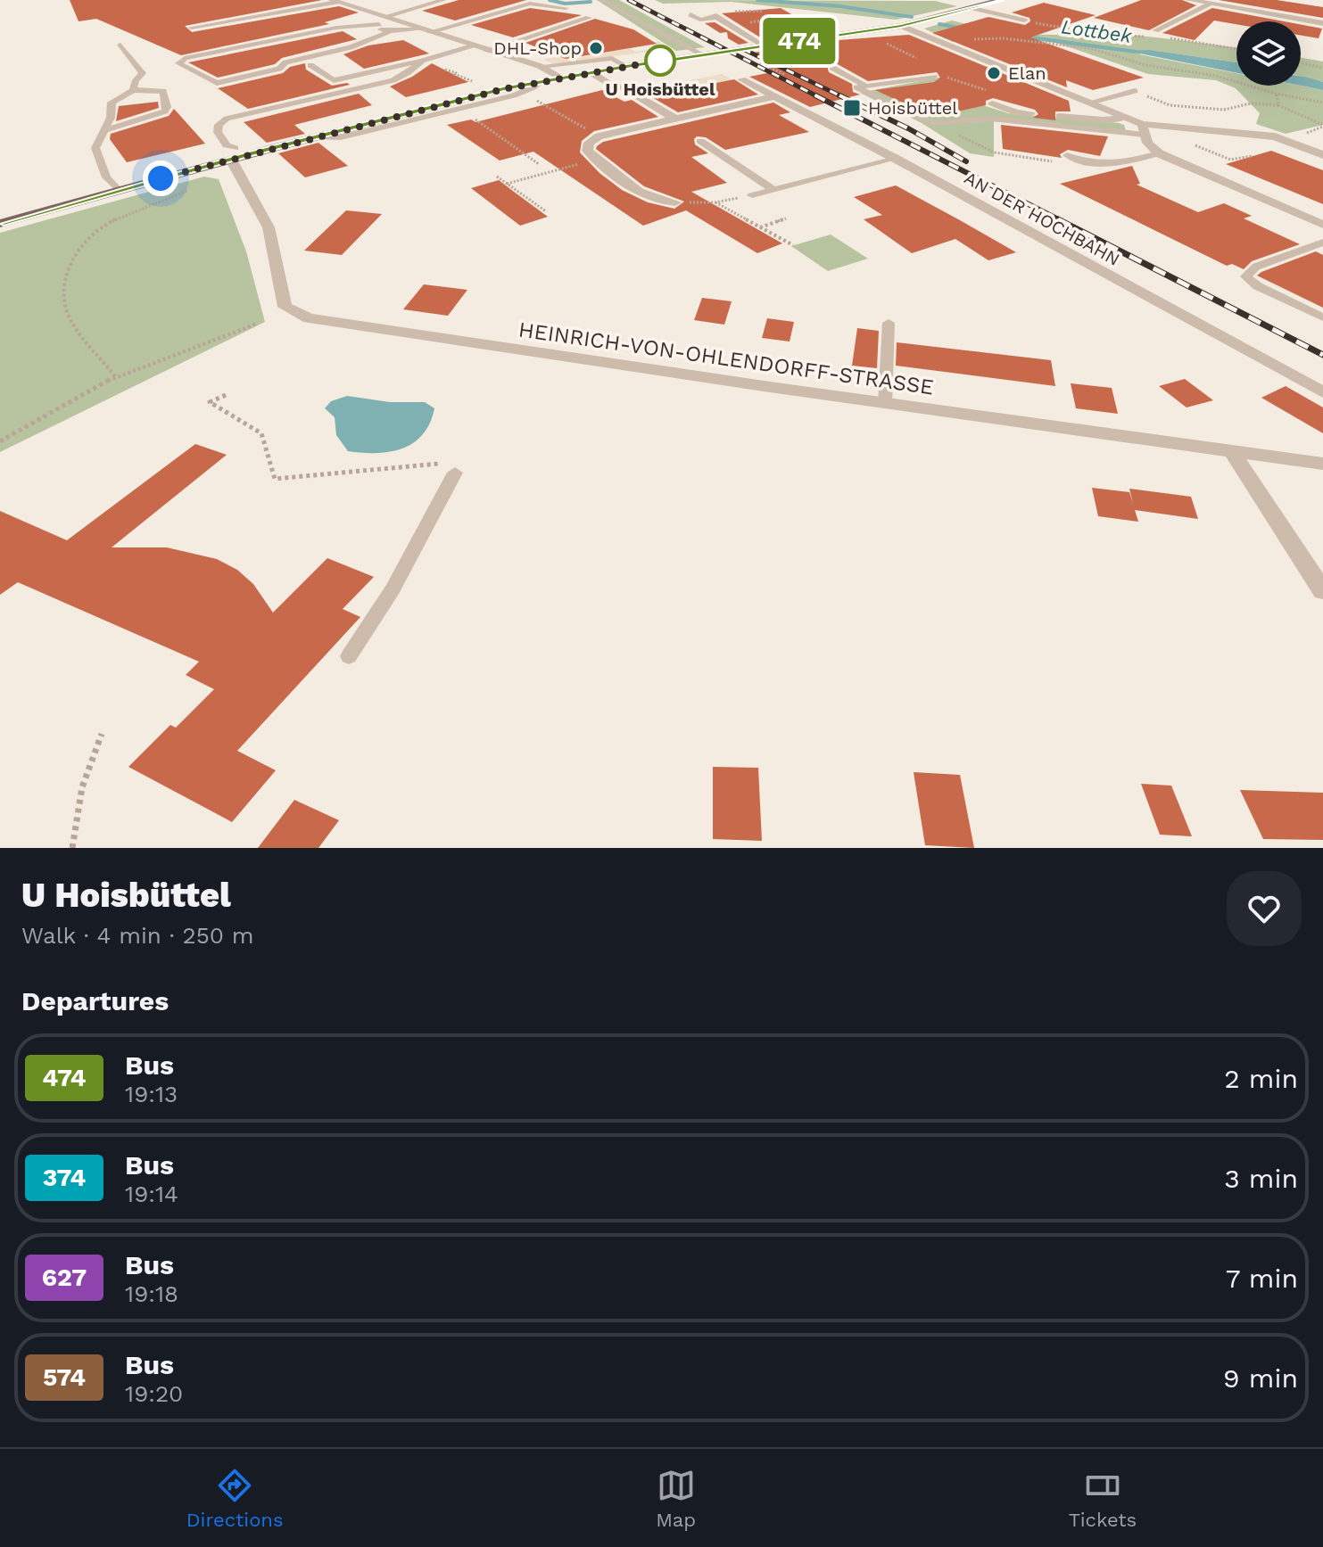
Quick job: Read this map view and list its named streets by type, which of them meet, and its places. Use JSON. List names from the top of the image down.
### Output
{
  "streets": {
    "street": ["AN DER HOCHBAHN", "HEINRICH-VON-OHLENDORFF-STRASSE"]
  },
  "water": ["Lottbek"],
  "places": {
    "other": ["DHL-Shop", "U Hoisbüttel", "Elan"],
    "transit": ["Hoisbüttel"]
  },
  "lines": ["bus line 474"],
  "page": {
    "on_map": "474",
    "heading": [
      ["U Hoisbüttel", "Walk · 4 min · 250 m"],
      "Departures"
    ],
    "list": [
      {
        "mark": "474",
        "name": "Bus",
        "note": "19:13",
        "value": "2 min"
      },
      {
        "mark": "374",
        "name": "Bus",
        "note": "19:14",
        "value": "3 min"
      },
      {
        "mark": "627",
        "name": "Bus",
        "note": "19:18",
        "value": "7 min"
      },
      {
        "mark": "574",
        "name": "Bus",
        "note": "19:20",
        "value": "9 min"
      }
    ],
    "tabs": ["Directions", "Map", "Tickets"]
  }
}
